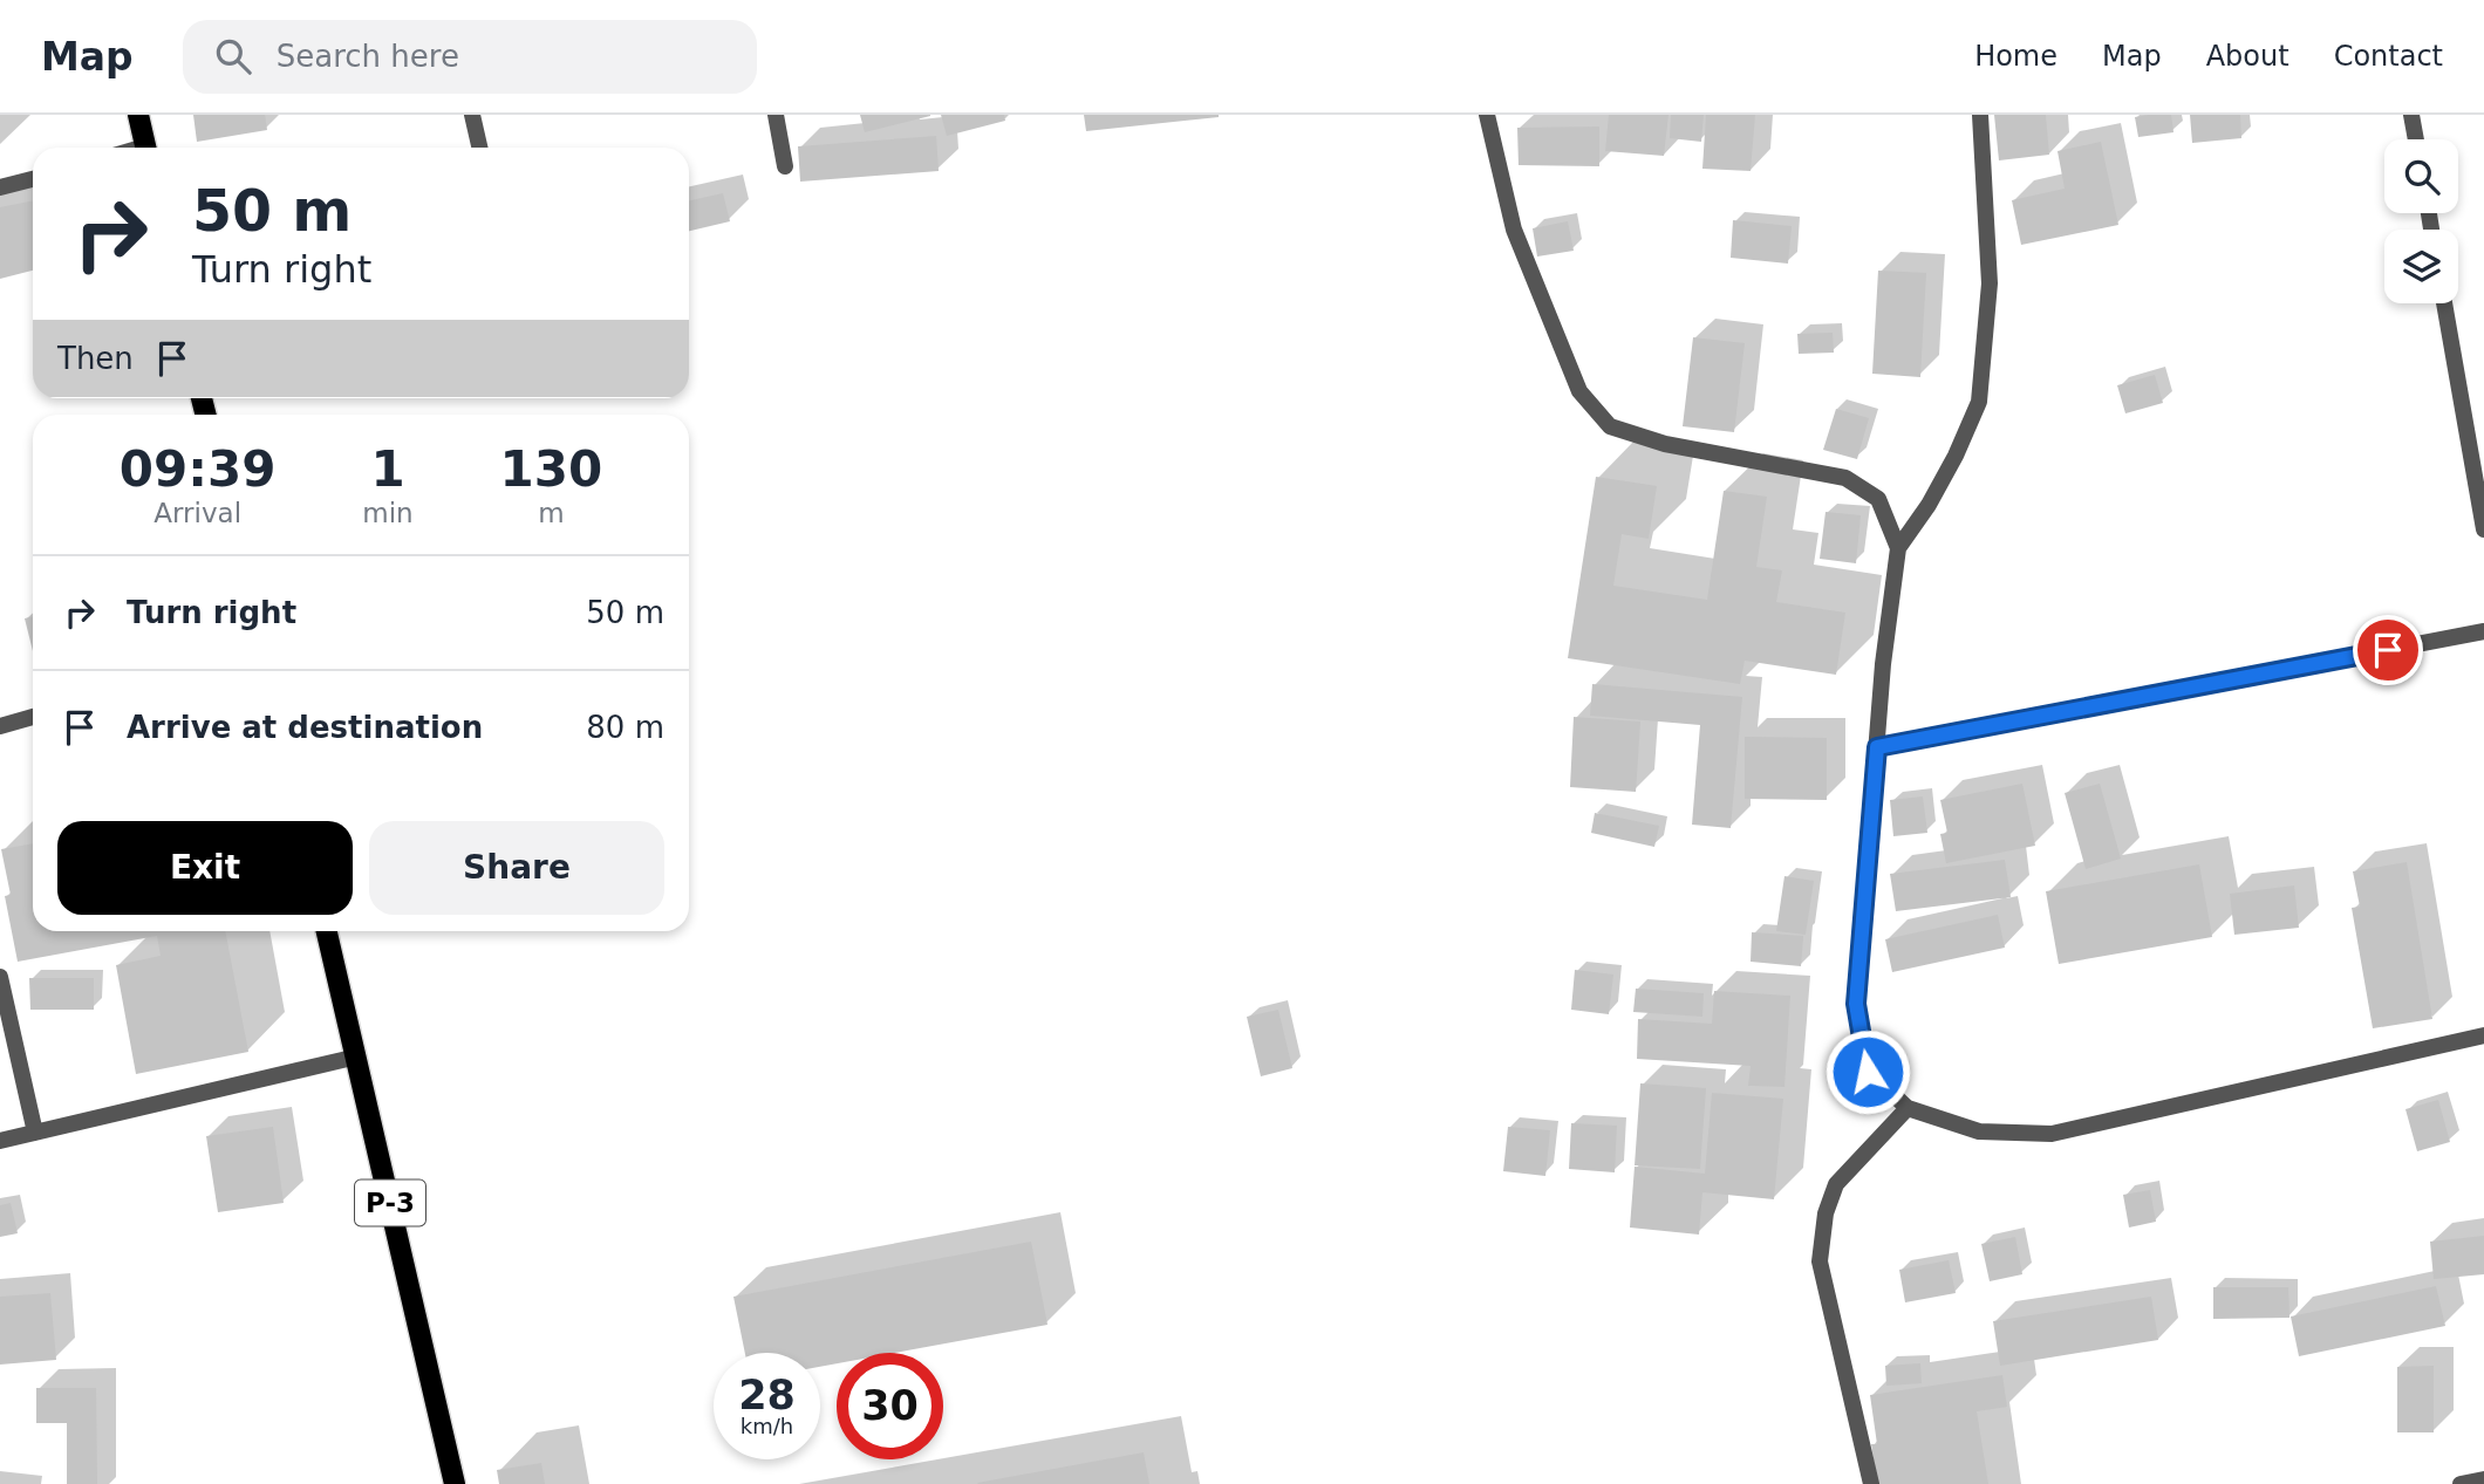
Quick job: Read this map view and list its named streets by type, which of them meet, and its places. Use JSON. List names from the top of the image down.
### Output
{
  "streets": {
    "main road": ["P-3"]
  },
  "page": {
    "header": "Map",
    "search": "Search here",
    "nav": [
      "Home",
      "Map",
      "About",
      "Contact"
    ],
    "turn": ["50 m", "Turn right"],
    "then": "Then",
    "eta": [
      "09:39",
      "Arrival",
      "1",
      "min",
      "130",
      "m"
    ],
    "list": [
      {
        "name": "Turn right",
        "value": "50 m"
      },
      {
        "name": "Arrive at destination",
        "value": "80 m"
      }
    ],
    "buttons": ["Exit", "Share"],
    "speed": "28 km/h",
    "limit": "30"
  }
}
